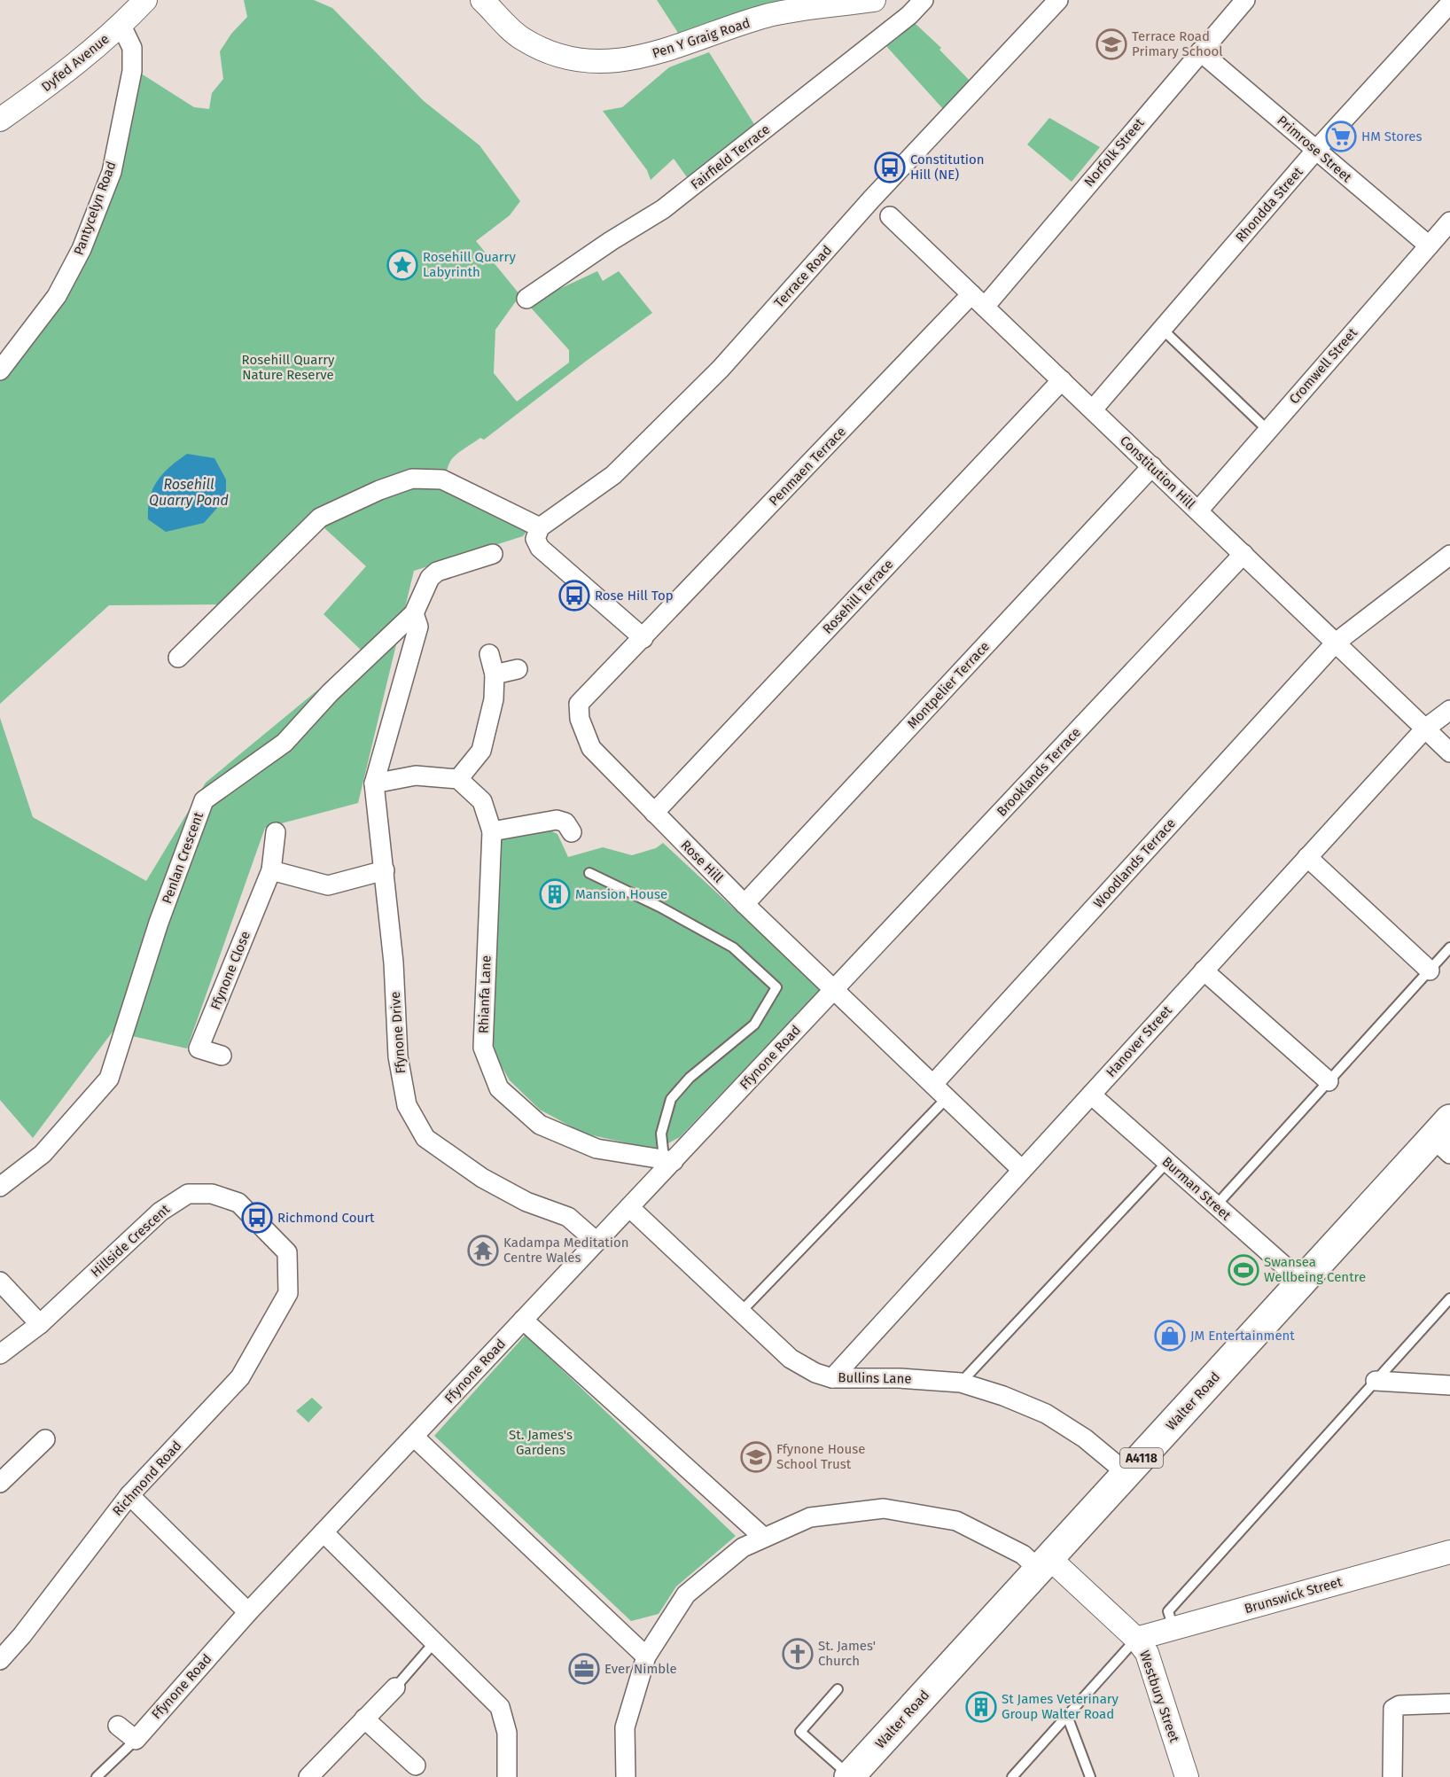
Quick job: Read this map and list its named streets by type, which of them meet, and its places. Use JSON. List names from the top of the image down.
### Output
{
  "streets": {
    "main road": ["Walter Road", "A4118"],
    "street": [
      "Pen Y Graig Road",
      "Dyfed Avenue",
      "Primrose Street",
      "Norfolk Street",
      "Fairfield Terrace",
      "Rhondda Street",
      "Pantycelyn Road",
      "Terrace Road",
      "Cromwell Street",
      "Penmaen Terrace",
      "Constitution Hill",
      "Rosehill Terrace",
      "Montpelier Terrace",
      "Brooklands Terrace",
      "Penlan Crescent",
      "Rose Hill",
      "Woodlands Terrace",
      "Ffynone Close",
      "Rhianfa Lane",
      "Ffynone Drive",
      "Hanover Street",
      "Ffynone Road",
      "Burman Street",
      "Hillside Crescent",
      "Bullins Lane",
      "Richmond Road",
      "Brunswick Street",
      "Westbury Street"
    ]
  },
  "crossings": [
    ["Dyfed Avenue", "Pantycelyn Road"],
    ["Primrose Street", "Norfolk Street"],
    ["Primrose Street", "Rhondda Street"],
    ["Primrose Street", "Cromwell Street"],
    ["Norfolk Street", "Penmaen Terrace"],
    ["Norfolk Street", "Constitution Hill"],
    ["Rhondda Street", "Constitution Hill"],
    ["Cromwell Street", "Constitution Hill"],
    ["Penmaen Terrace", "Constitution Hill"],
    ["Penmaen Terrace", "Rose Hill"],
    ["Constitution Hill", "Rosehill Terrace"],
    ["Constitution Hill", "Montpelier Terrace"],
    ["Constitution Hill", "Brooklands Terrace"],
    ["Constitution Hill", "Woodlands Terrace"],
    ["Constitution Hill", "Hanover Street"],
    ["Rosehill Terrace", "Rose Hill"],
    ["Montpelier Terrace", "Rose Hill"],
    ["Brooklands Terrace", "Rose Hill"],
    ["Brooklands Terrace", "Ffynone Road"],
    ["Rose Hill", "Woodlands Terrace"],
    ["Rose Hill", "Hanover Street"],
    ["Rose Hill", "Ffynone Road"],
    ["Rhianfa Lane", "Ffynone Road"],
    ["Ffynone Drive", "Ffynone Road"],
    ["Hanover Street", "Burman Street"],
    ["Hanover Street", "Bullins Lane"],
    ["Ffynone Road", "Bullins Lane"],
    ["Burman Street", "Walter Road"],
    ["Hillside Crescent", "Richmond Road"],
    ["Bullins Lane", "Walter Road"],
    ["Walter Road", "Westbury Street"],
    ["Brunswick Street", "Westbury Street"]
  ],
  "water": ["Rosehill Quarry Pond"],
  "parks": ["Rosehill Quarry Nature Reserve", "St. James's Gardens"],
  "places": {
    "school or university": ["Terrace Road Primary School", "Ffynone House School Trust"],
    "supermarket": ["HM Stores"],
    "bus stop": ["Constitution Hill (NE)", "Rose Hill Top", "Richmond Court"],
    "place": ["Rosehill Quarry Labyrinth"],
    "building": ["Mansion House", "St James Veterinary Group Walter Road"],
    "temple": ["Kadampa Meditation Centre Wales"],
    "sports": ["Swansea Wellbeing Centre"],
    "shop": ["JM Entertainment"],
    "church": ["St. James' Church"],
    "office": ["Ever Nimble"]
  }
}
